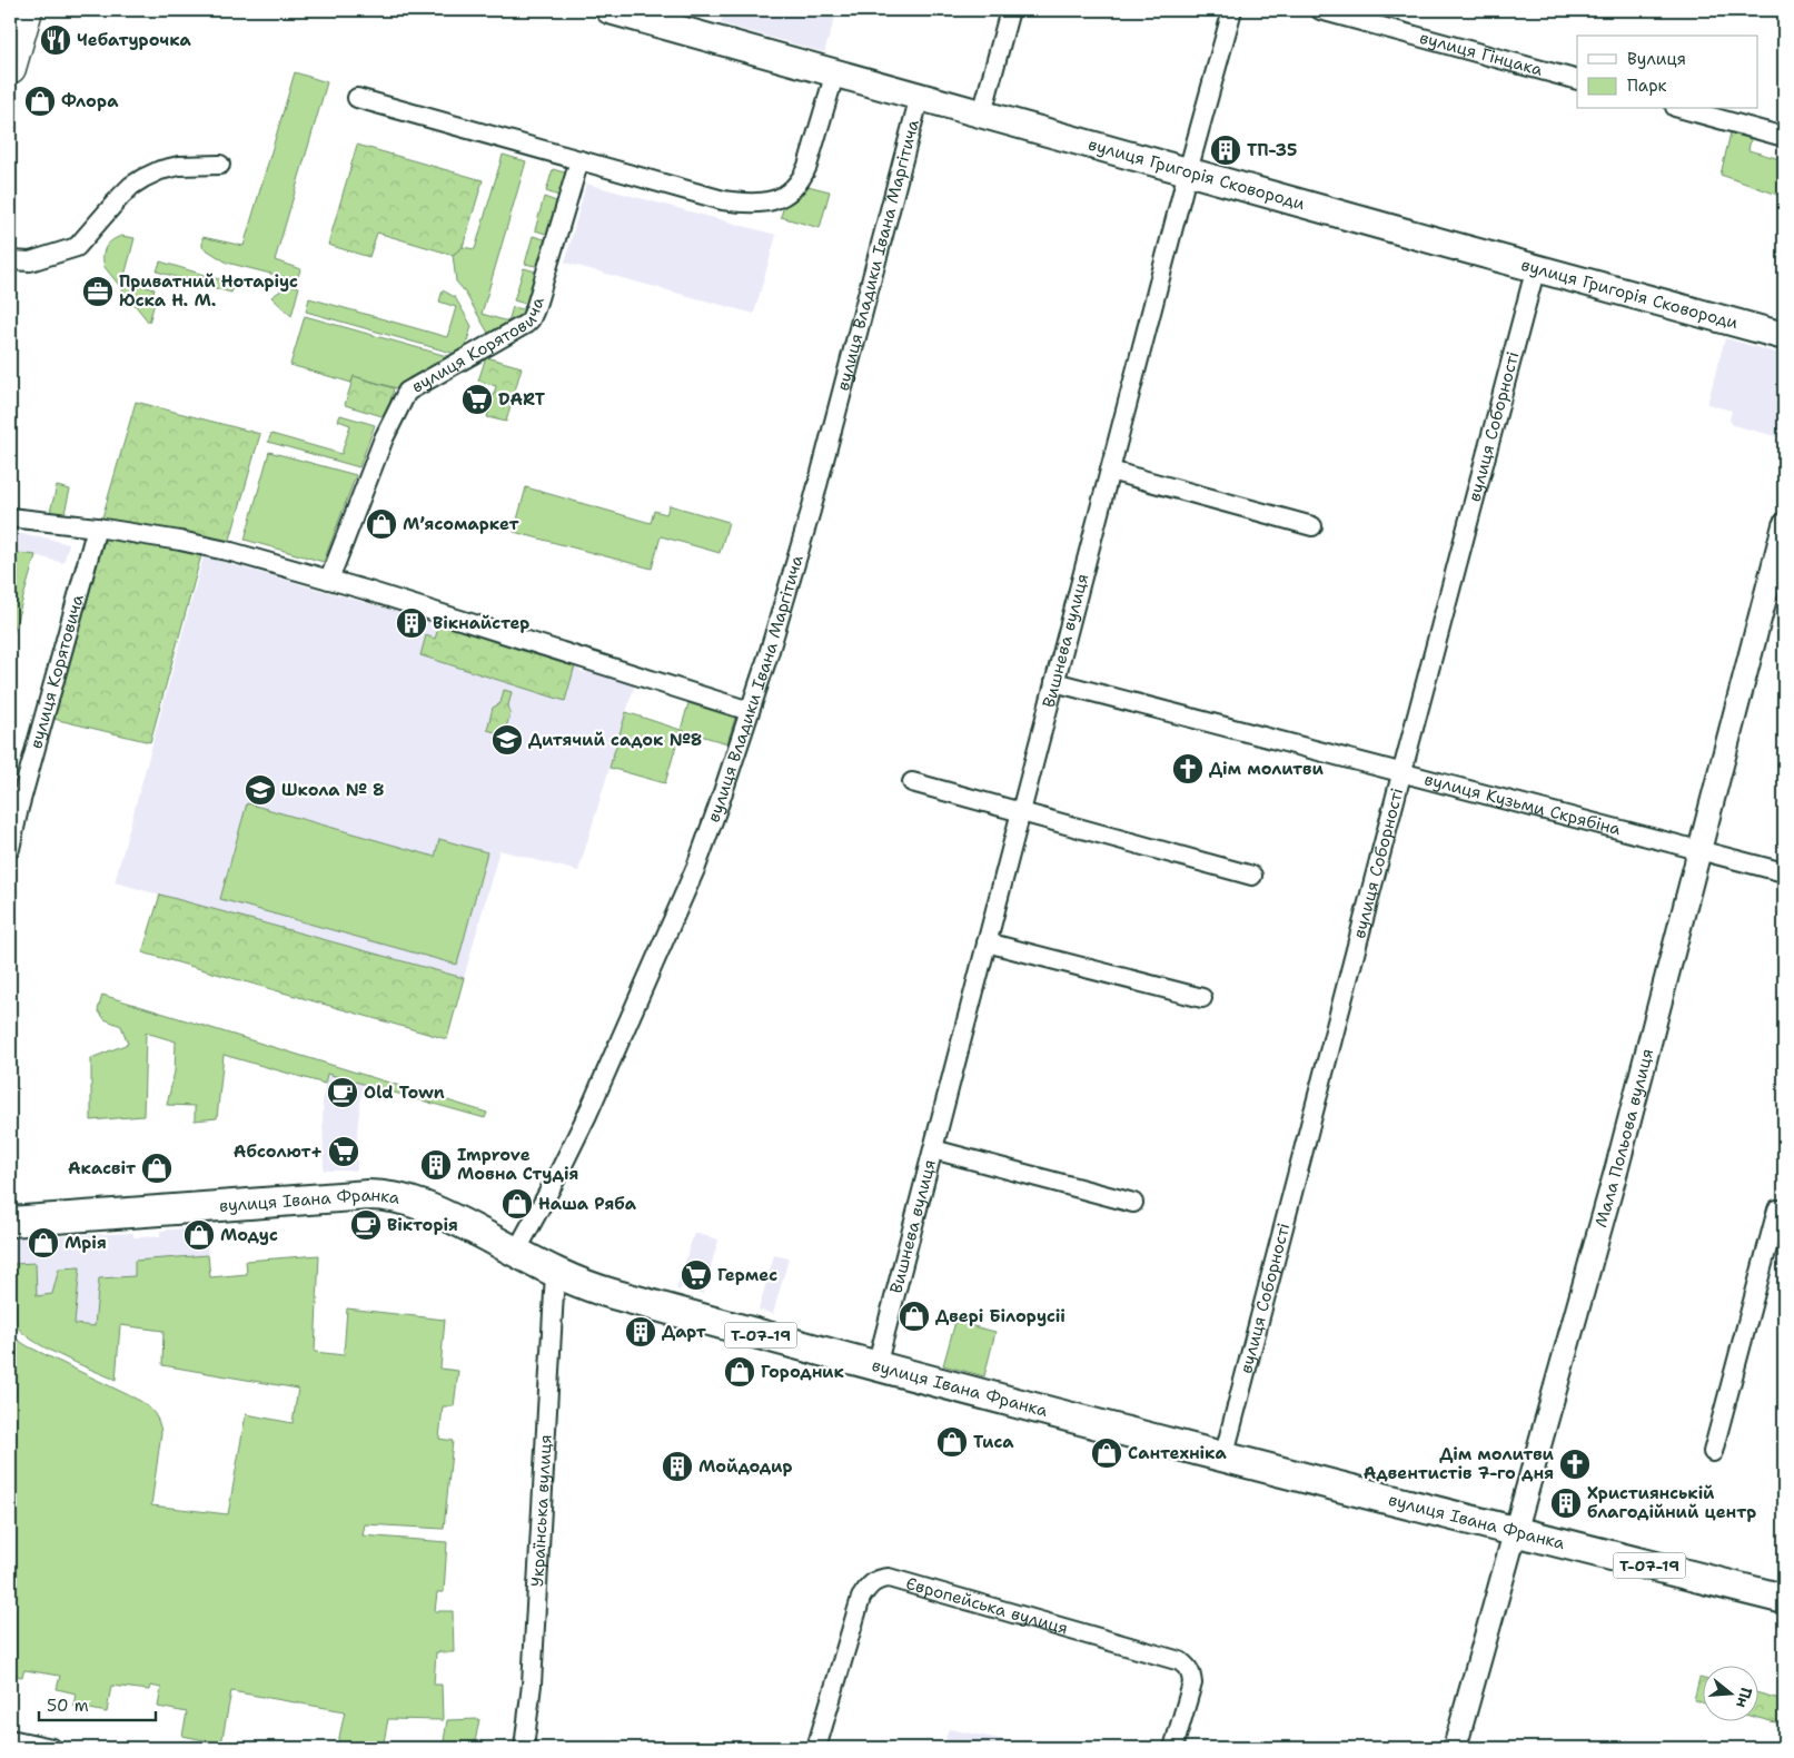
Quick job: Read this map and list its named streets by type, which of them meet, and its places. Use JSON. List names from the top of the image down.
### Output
{
  "streets": {
    "main road": ["вулиця Григорія Сковороди", "вулиця Івана Франка", "Т-07-19"],
    "street": [
      "вулиця Гінцака",
      "вулиця Владики Івана Маргітича",
      "вулиця Корятовича",
      "вулиця Соборності",
      "Вишнева вулиця",
      "вулиця Кузьми Скрябіна",
      "Мала Польова вулиця",
      "Українська вулиця",
      "Європейська вулиця"
    ]
  },
  "crossings": [
    ["вулиця Григорія Сковороди", "вулиця Владики Івана Маргітича"],
    ["вулиця Григорія Сковороди", "вулиця Соборності"],
    ["вулиця Григорія Сковороди", "Вишнева вулиця"],
    ["вулиця Владики Івана Маргітича", "вулиця Івана Франка"],
    ["вулиця Соборності", "вулиця Кузьми Скрябіна"],
    ["вулиця Соборності", "вулиця Івана Франка"],
    ["Вишнева вулиця", "вулиця Кузьми Скрябіна"],
    ["Вишнева вулиця", "вулиця Івана Франка"],
    ["вулиця Кузьми Скрябіна", "Мала Польова вулиця"],
    ["Мала Польова вулиця", "вулиця Івана Франка"],
    ["вулиця Івана Франка", "Українська вулиця"]
  ],
  "places": {
    "restaurant": ["Чебатурочка"],
    "shop": [
      "Флора",
      "Мʼясомаркет",
      "Акасвіт",
      "Наша Ряба",
      "Модус",
      "Мрія",
      "Двері Білорусіі",
      "Городник",
      "Тиса",
      "Сантехніка"
    ],
    "building": [
      "ТП-35",
      "Вікнайстер",
      "Improve Мовна Студія",
      "Дарт",
      "Мойдодир",
      "Християнській благодійний центр"
    ],
    "office": ["Приватний Нотаріус Юска Н. М."],
    "supermarket": ["DART", "Абсолют+", "Гермес"],
    "school or university": ["Дитячий садок №8", "Школа № 8"],
    "church": ["Дім молитви", "Дім молитви Адвентистів 7-го дня"],
    "cafe": ["Old Town", "Вікторія"]
  },
  "legend": ["Вулиця", "Парк"],
  "scale_bar": "50 m",
  "north": "right"
}
